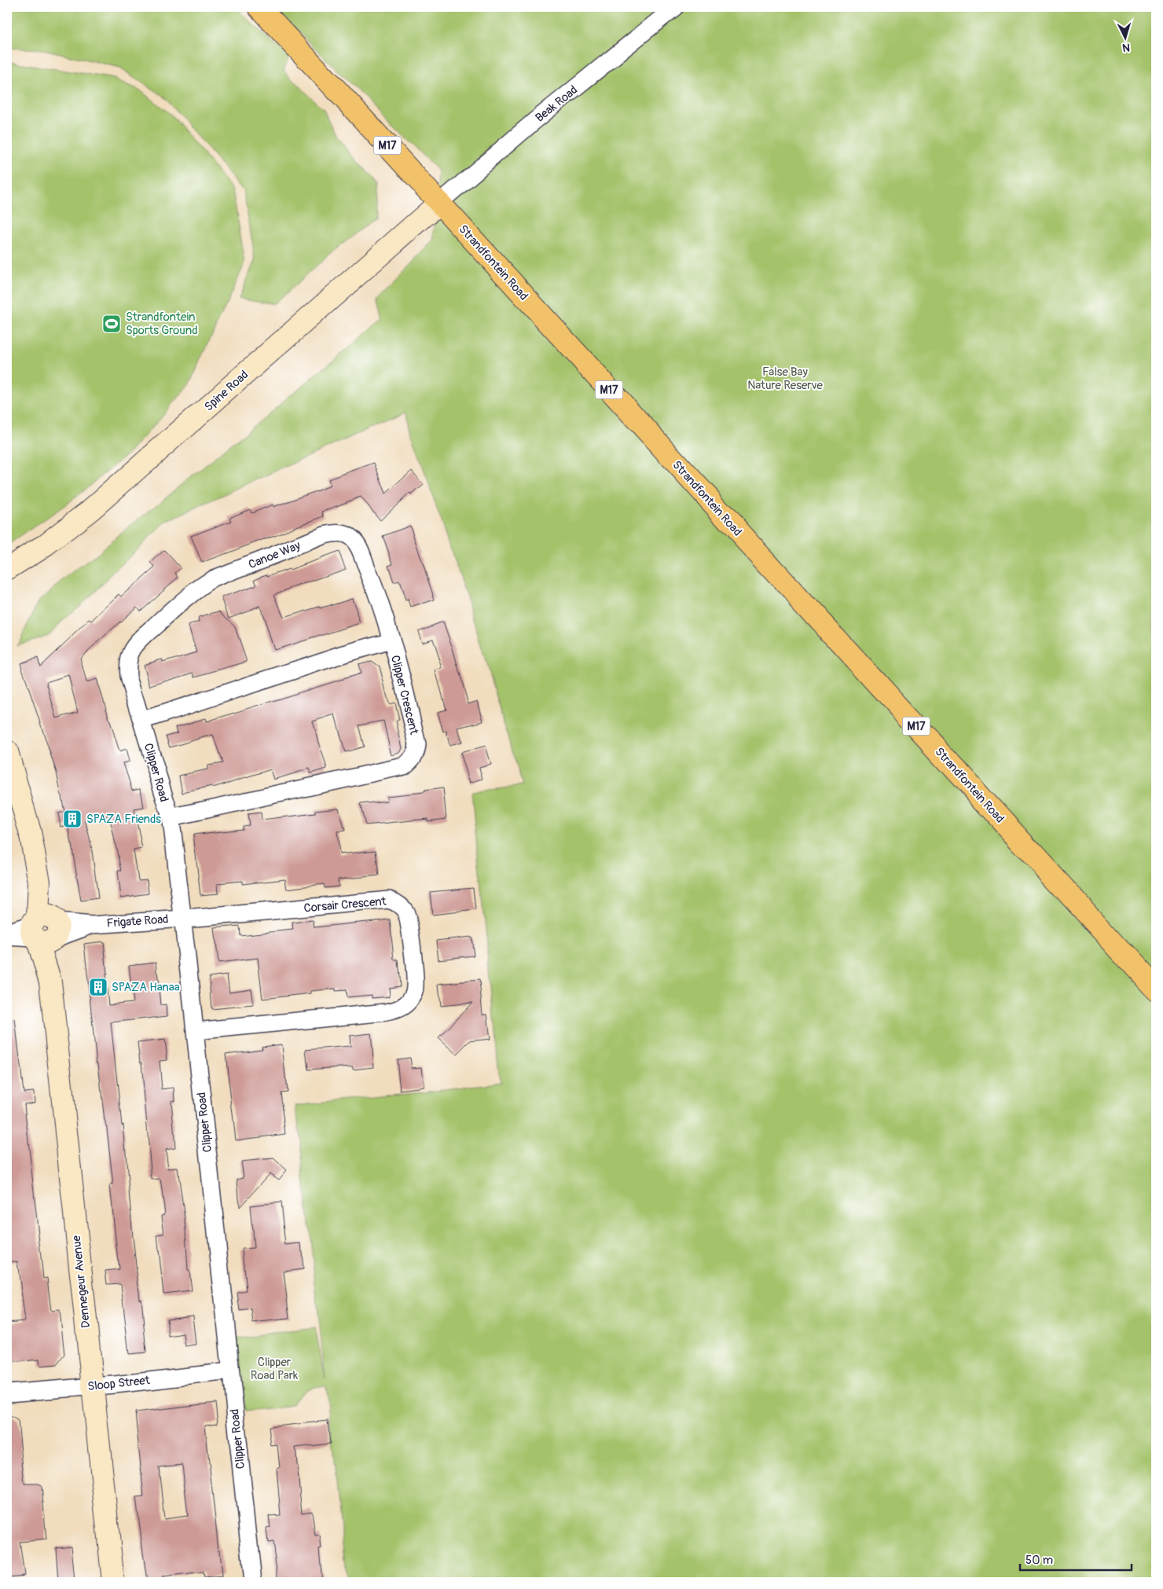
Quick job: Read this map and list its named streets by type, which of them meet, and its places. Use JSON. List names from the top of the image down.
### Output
{
  "streets": {
    "main road": ["M17", "Strandfontein Road"],
    "street": [
      "Beak Road",
      "Spine Road",
      "Canoe Way",
      "Clipper Crescent",
      "Clipper Road",
      "Corsair Crescent",
      "Frigate Road",
      "Dennegeur Avenue",
      "Sloop Street"
    ]
  },
  "crossings": [
    ["Beak Road", "Strandfontein Road"],
    ["Beak Road", "Spine Road"],
    ["Strandfontein Road", "Spine Road"],
    ["Canoe Way", "Clipper Crescent"],
    ["Canoe Way", "Clipper Road"],
    ["Clipper Crescent", "Clipper Road"],
    ["Clipper Road", "Corsair Crescent"],
    ["Clipper Road", "Frigate Road"],
    ["Clipper Road", "Sloop Street"],
    ["Corsair Crescent", "Frigate Road"],
    ["Frigate Road", "Dennegeur Avenue"],
    ["Dennegeur Avenue", "Sloop Street"]
  ],
  "parks": ["False Bay Nature Reserve", "Clipper Road Park"],
  "places": {
    "sports": ["Strandfontein Sports Ground"],
    "building": ["SPAZA Friends", "SPAZA Hanaa"]
  },
  "scale_bar": "50 m",
  "north": "bottom"
}
